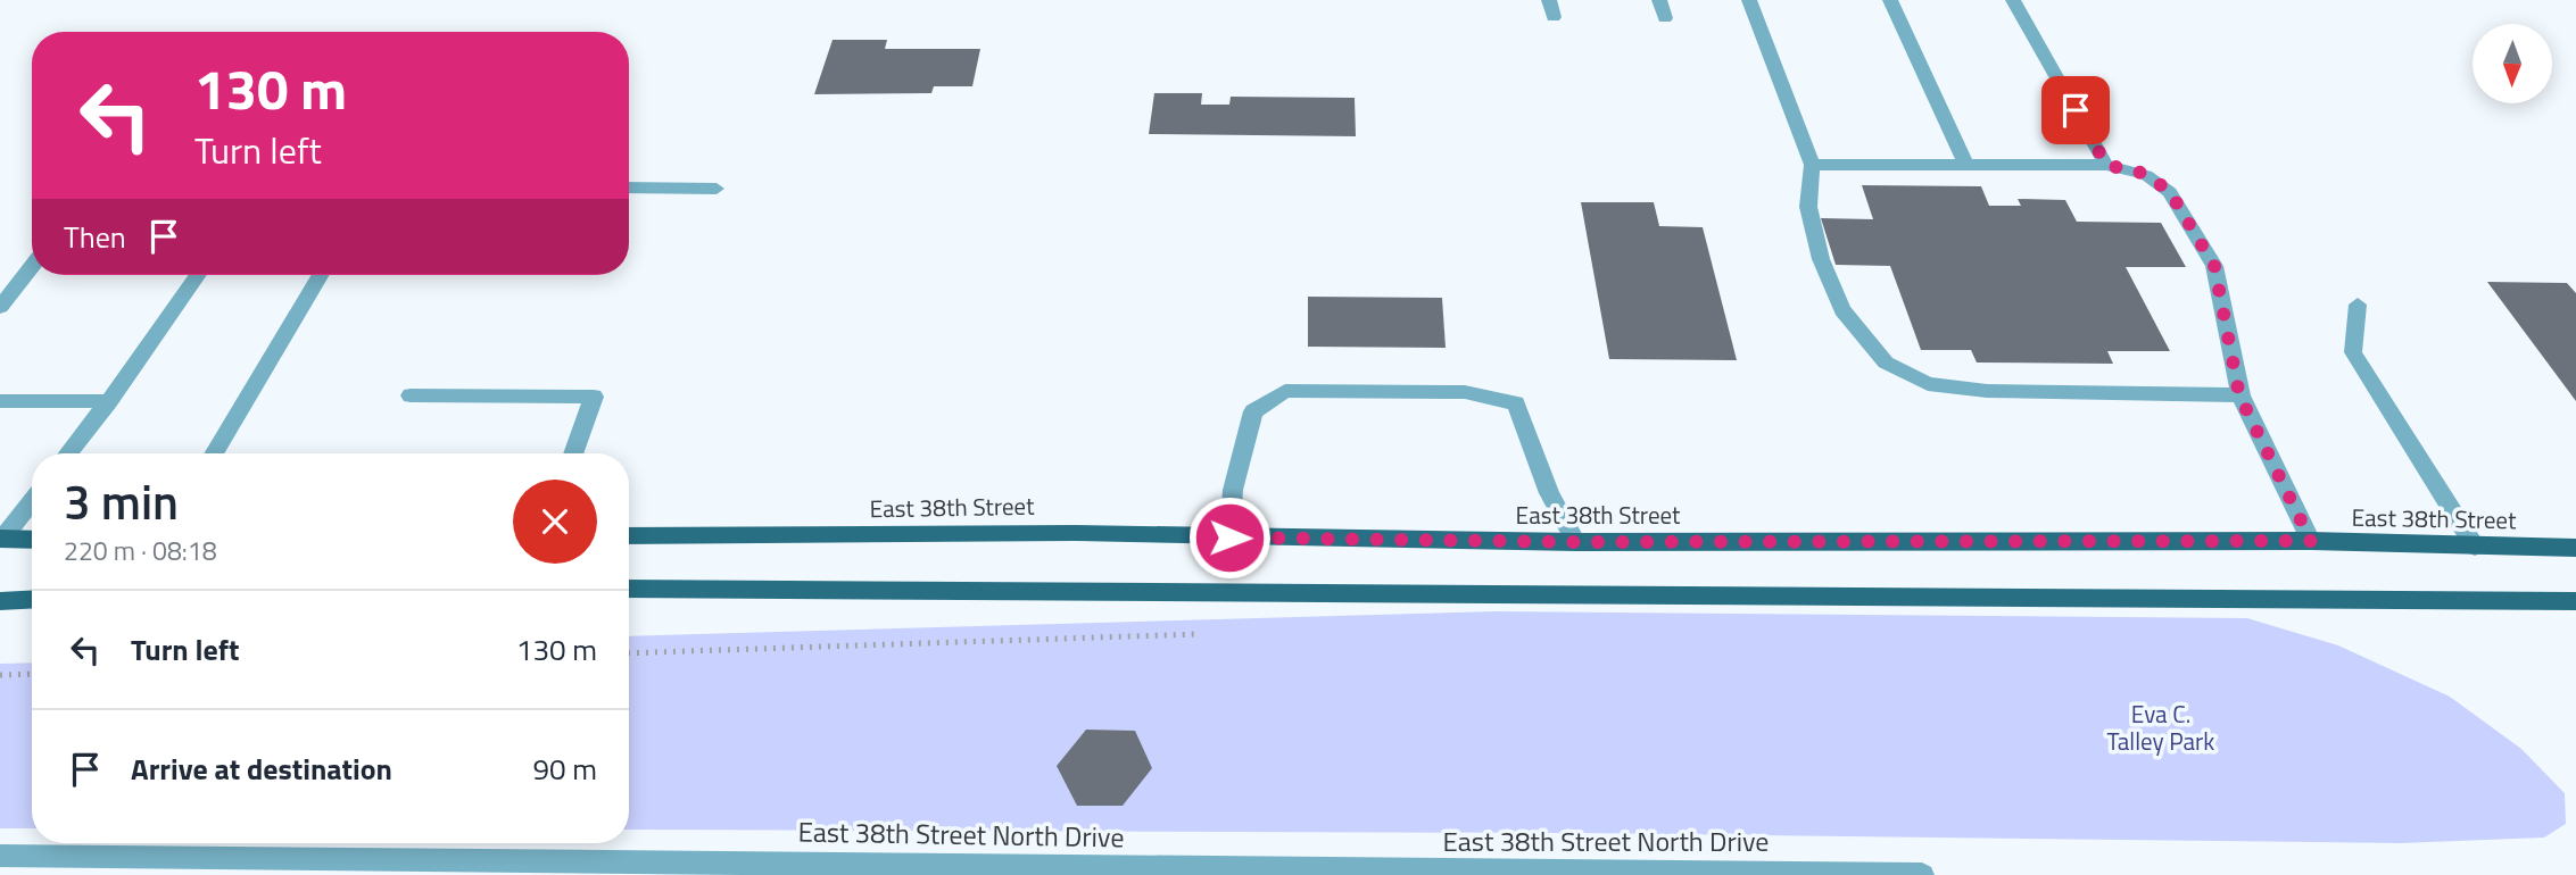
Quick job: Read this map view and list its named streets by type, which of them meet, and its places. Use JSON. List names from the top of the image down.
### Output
{
  "streets": {
    "main road": ["East 38th Street"],
    "street": ["East 38th Street North Drive"]
  },
  "parks": ["Eva C. Talley Park"],
  "north": "bottom",
  "page": {
    "turn": ["130 m", "Turn left"],
    "then": "Then",
    "heading": ["3 min", "220 m · 08:18"],
    "list": [
      {
        "name": "Turn left",
        "value": "130 m"
      },
      {
        "name": "Arrive at destination",
        "value": "90 m"
      }
    ]
  }
}
